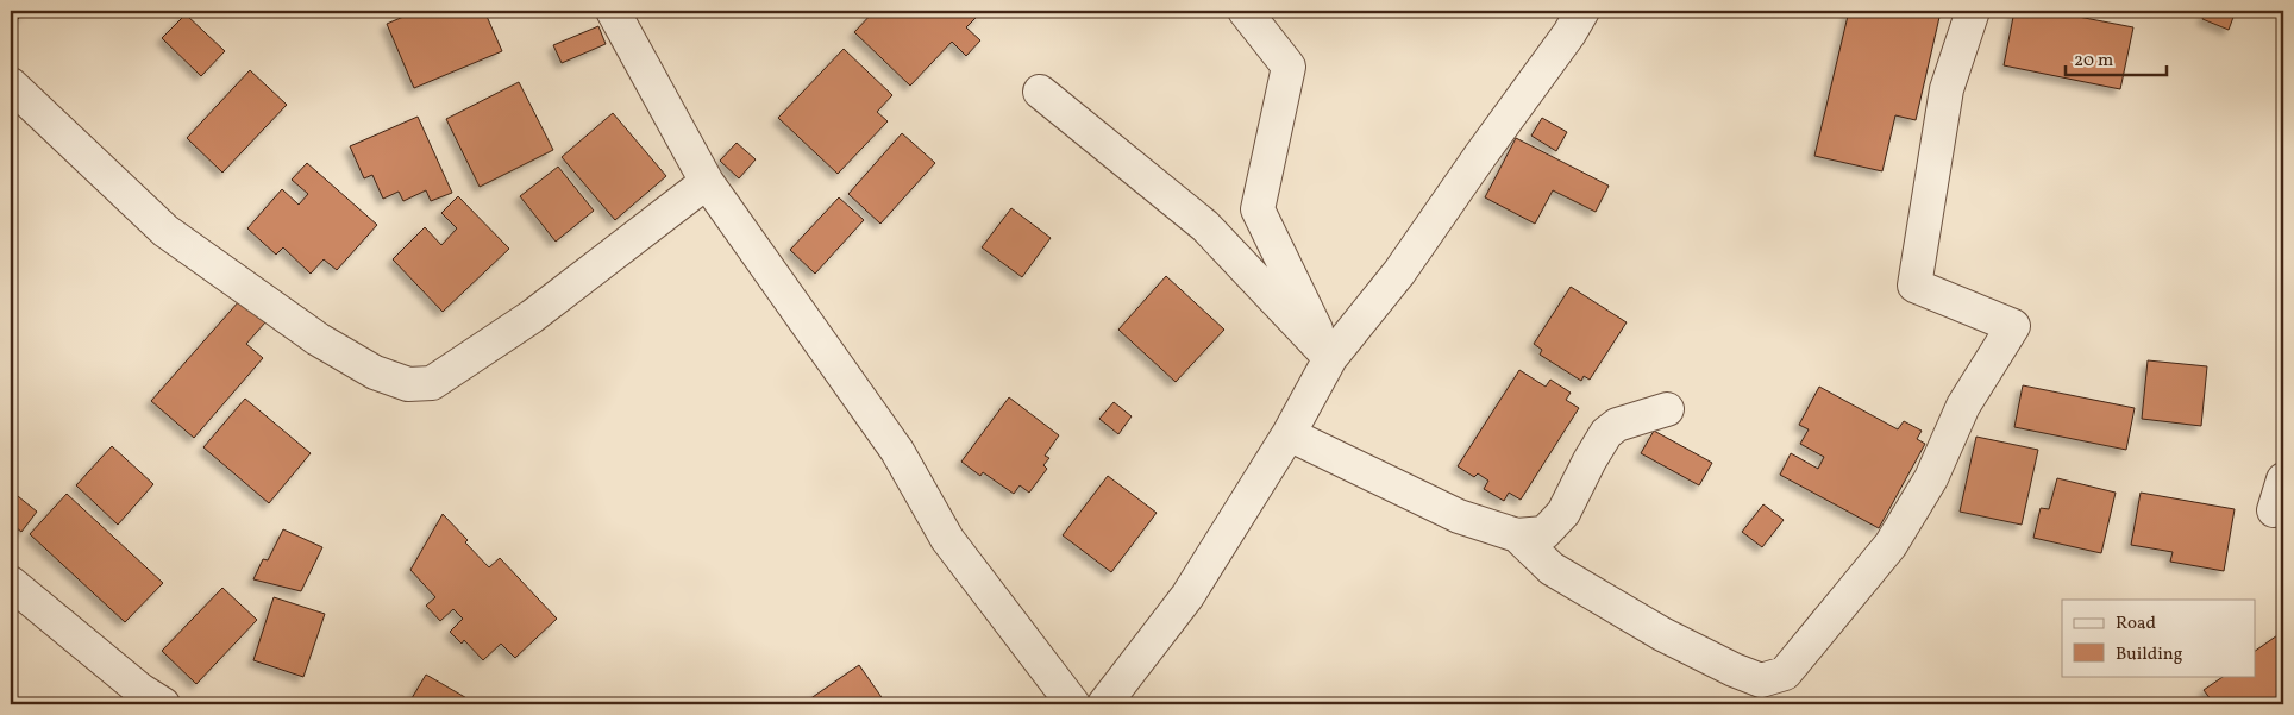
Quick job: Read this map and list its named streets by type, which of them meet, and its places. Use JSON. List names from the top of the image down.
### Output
{
  "legend": ["Road", "Building"],
  "scale_bar": "20 m"
}
